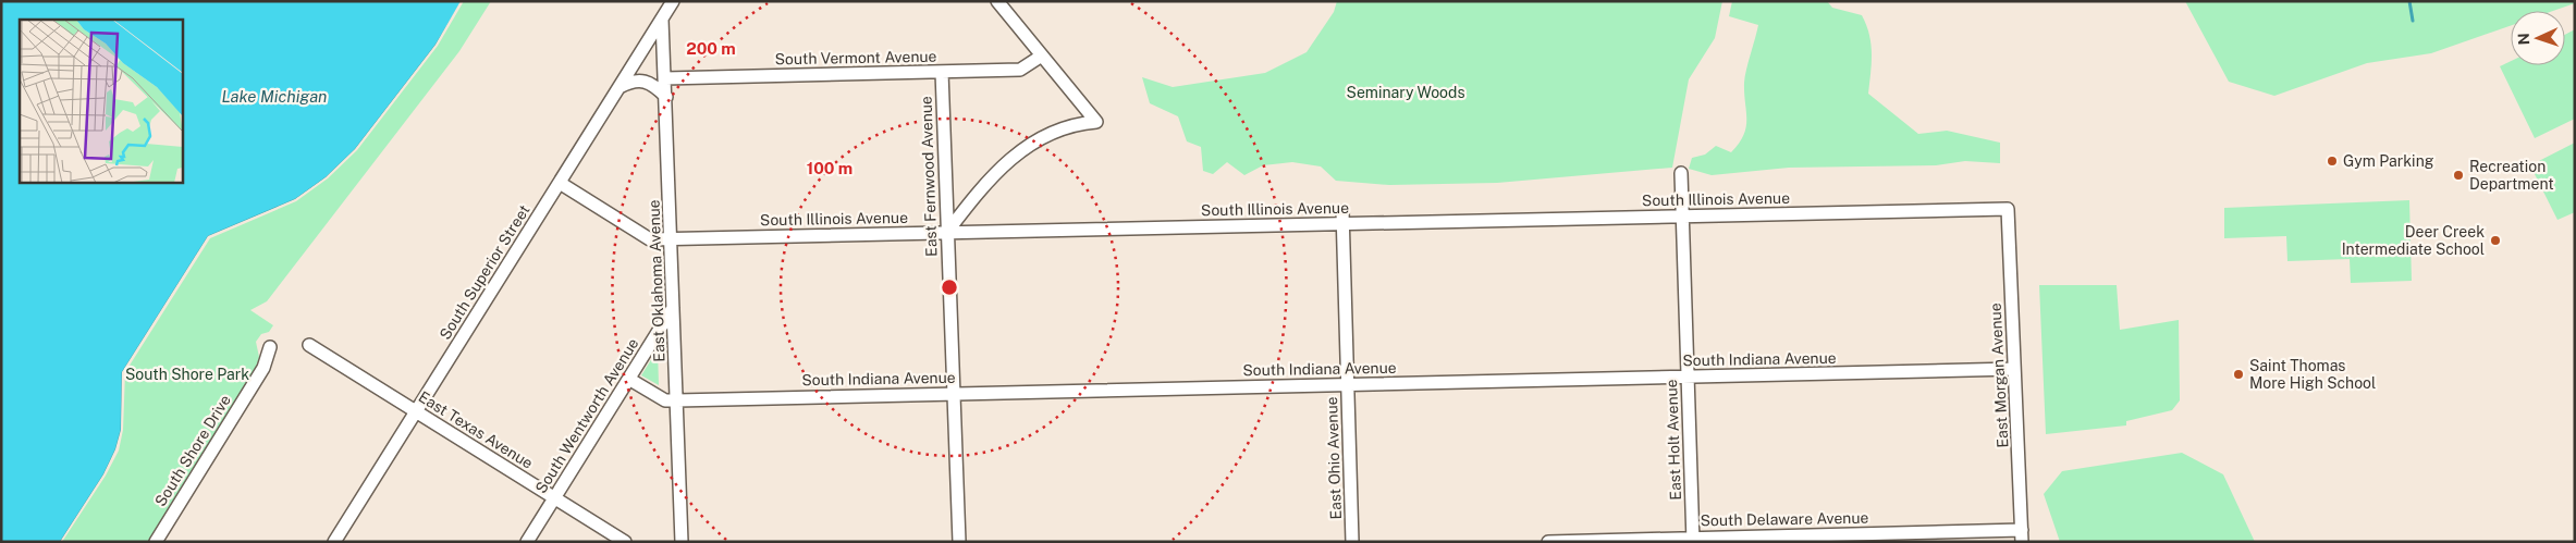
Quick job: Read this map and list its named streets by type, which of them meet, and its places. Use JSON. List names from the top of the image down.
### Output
{
  "streets": {
    "street": [
      "South Vermont Avenue",
      "East Fernwood Avenue",
      "South Illinois Avenue",
      "South Superior Street",
      "East Oklahoma Avenue",
      "South Indiana Avenue",
      "East Morgan Avenue",
      "South Wentworth Avenue",
      "East Texas Avenue",
      "East Holt Avenue",
      "South Shore Drive",
      "East Ohio Avenue",
      "South Delaware Avenue"
    ]
  },
  "crossings": [
    ["South Vermont Avenue", "East Fernwood Avenue"],
    ["South Vermont Avenue", "East Oklahoma Avenue"],
    ["East Fernwood Avenue", "South Illinois Avenue"],
    ["East Fernwood Avenue", "South Indiana Avenue"],
    ["South Illinois Avenue", "South Superior Street"],
    ["South Illinois Avenue", "East Oklahoma Avenue"],
    ["South Illinois Avenue", "East Morgan Avenue"],
    ["South Illinois Avenue", "East Holt Avenue"],
    ["South Illinois Avenue", "East Ohio Avenue"],
    ["South Superior Street", "East Oklahoma Avenue"],
    ["South Superior Street", "East Texas Avenue"],
    ["East Oklahoma Avenue", "South Indiana Avenue"],
    ["East Oklahoma Avenue", "South Wentworth Avenue"],
    ["South Indiana Avenue", "East Morgan Avenue"],
    ["South Indiana Avenue", "South Wentworth Avenue"],
    ["South Indiana Avenue", "East Holt Avenue"],
    ["South Indiana Avenue", "East Ohio Avenue"],
    ["East Morgan Avenue", "South Delaware Avenue"],
    ["South Wentworth Avenue", "East Texas Avenue"],
    ["East Holt Avenue", "South Delaware Avenue"]
  ],
  "water": ["Lake Michigan"],
  "parks": ["Seminary Woods", "South Shore Park"],
  "places": [
    "Gym Parking",
    "Recreation Department",
    "Deer Creek Intermediate School",
    "Saint Thomas More High School"
  ],
  "north": "left",
  "rings": ["200 m", "100 m"]
}
